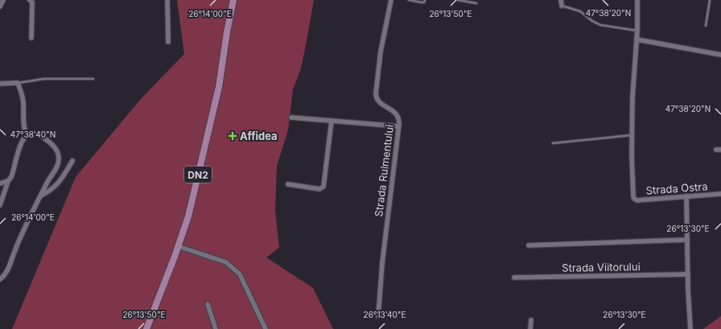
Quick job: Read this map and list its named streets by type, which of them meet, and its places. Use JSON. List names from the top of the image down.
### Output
{
  "streets": {
    "main road": ["DN2"],
    "street": ["Strada Rulmentului", "Strada Ostra", "Strada Viitorului"]
  },
  "places": {
    "health": ["Affidea"]
  },
  "coordinates": [
    "47°38'20\"N",
    "26°14'00\"E",
    "26°13'50\"E",
    "47°38'40\"N",
    "26°13'30\"E",
    "26°13'40\"E"
  ]
}
